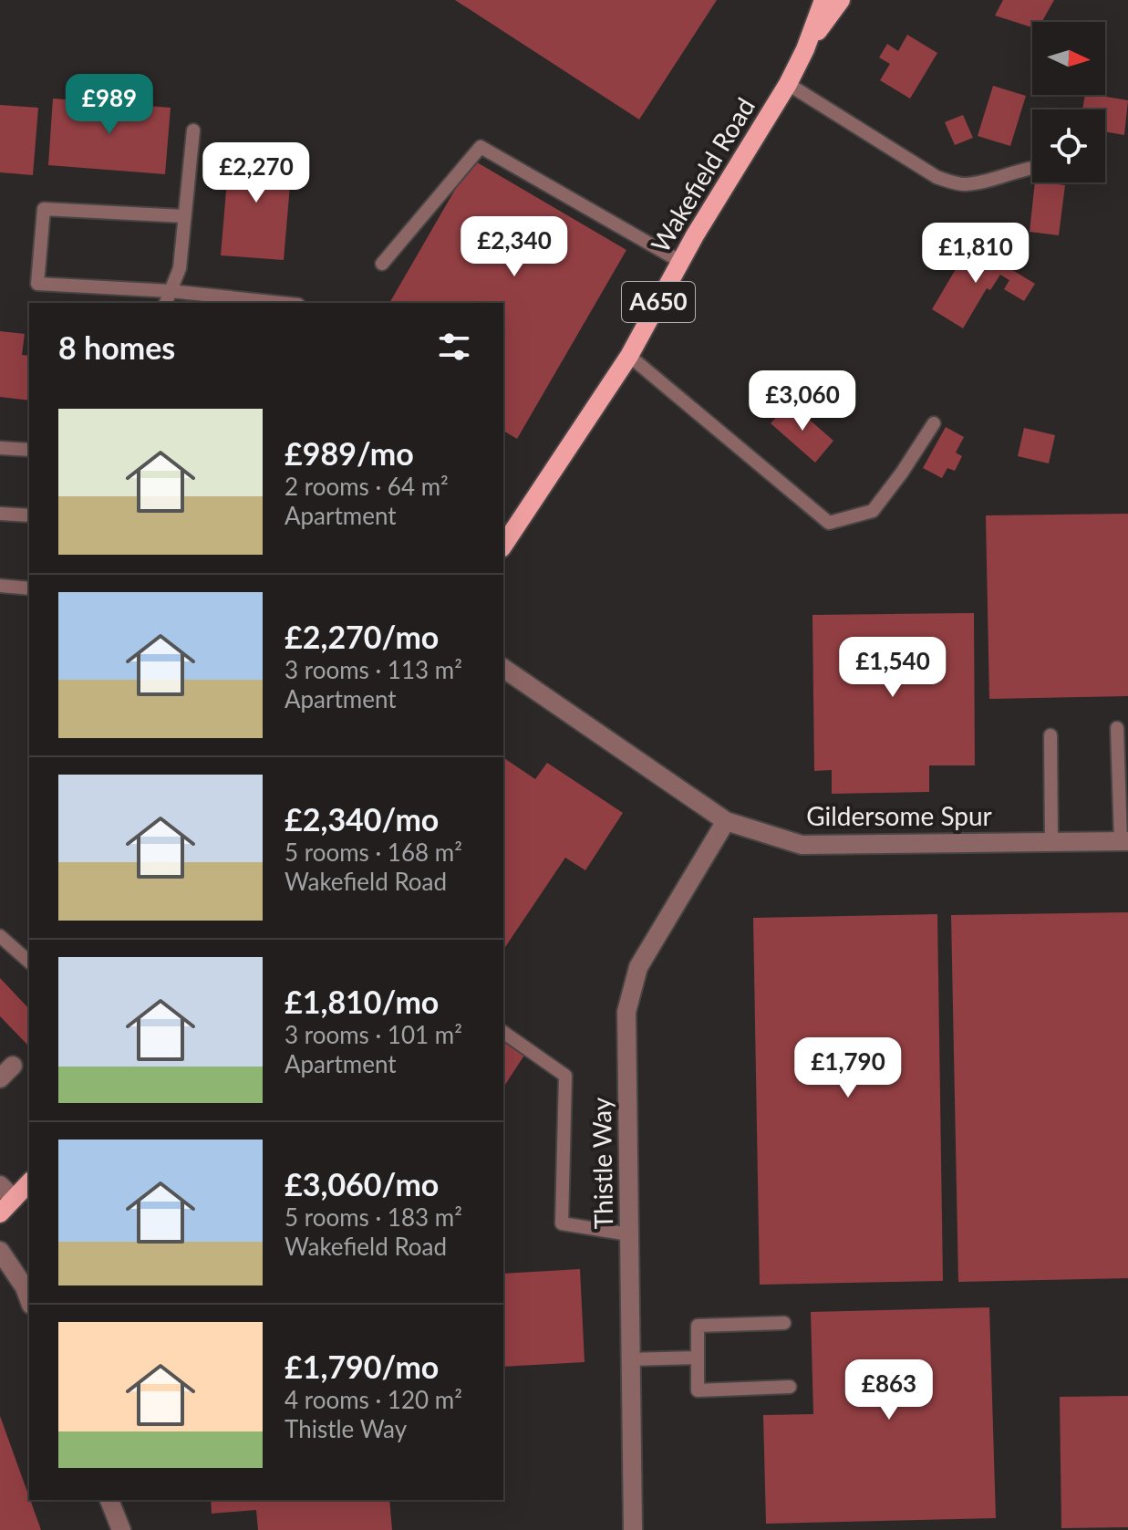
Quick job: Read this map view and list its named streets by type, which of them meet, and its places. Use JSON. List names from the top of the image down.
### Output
{
  "streets": {
    "main road": ["Wakefield Road", "A650"],
    "street": ["Gildersome Spur", "Thistle Way"]
  },
  "crossings": [
    ["Gildersome Spur", "Thistle Way"]
  ],
  "north": "right",
  "page": {
    "price": [
      "£989",
      "£2,270",
      "£2,340",
      "£1,810",
      "£3,060",
      "£1,540",
      "£1,790",
      "£863"
    ],
    "heading": "8 homes",
    "list": [
      {
        "name": "£989/mo",
        "note": "2 rooms · 64 m² · Apartment"
      },
      {
        "name": "£2,270/mo",
        "note": "3 rooms · 113 m² · Apartment"
      },
      {
        "name": "£2,340/mo",
        "note": "5 rooms · 168 m² · Wakefield Road"
      },
      {
        "name": "£1,810/mo",
        "note": "3 rooms · 101 m² · Apartment"
      },
      {
        "name": "£3,060/mo",
        "note": "5 rooms · 183 m² · Wakefield Road"
      },
      {
        "name": "£1,790/mo",
        "note": "4 rooms · 120 m² · Thistle Way"
      }
    ]
  }
}
